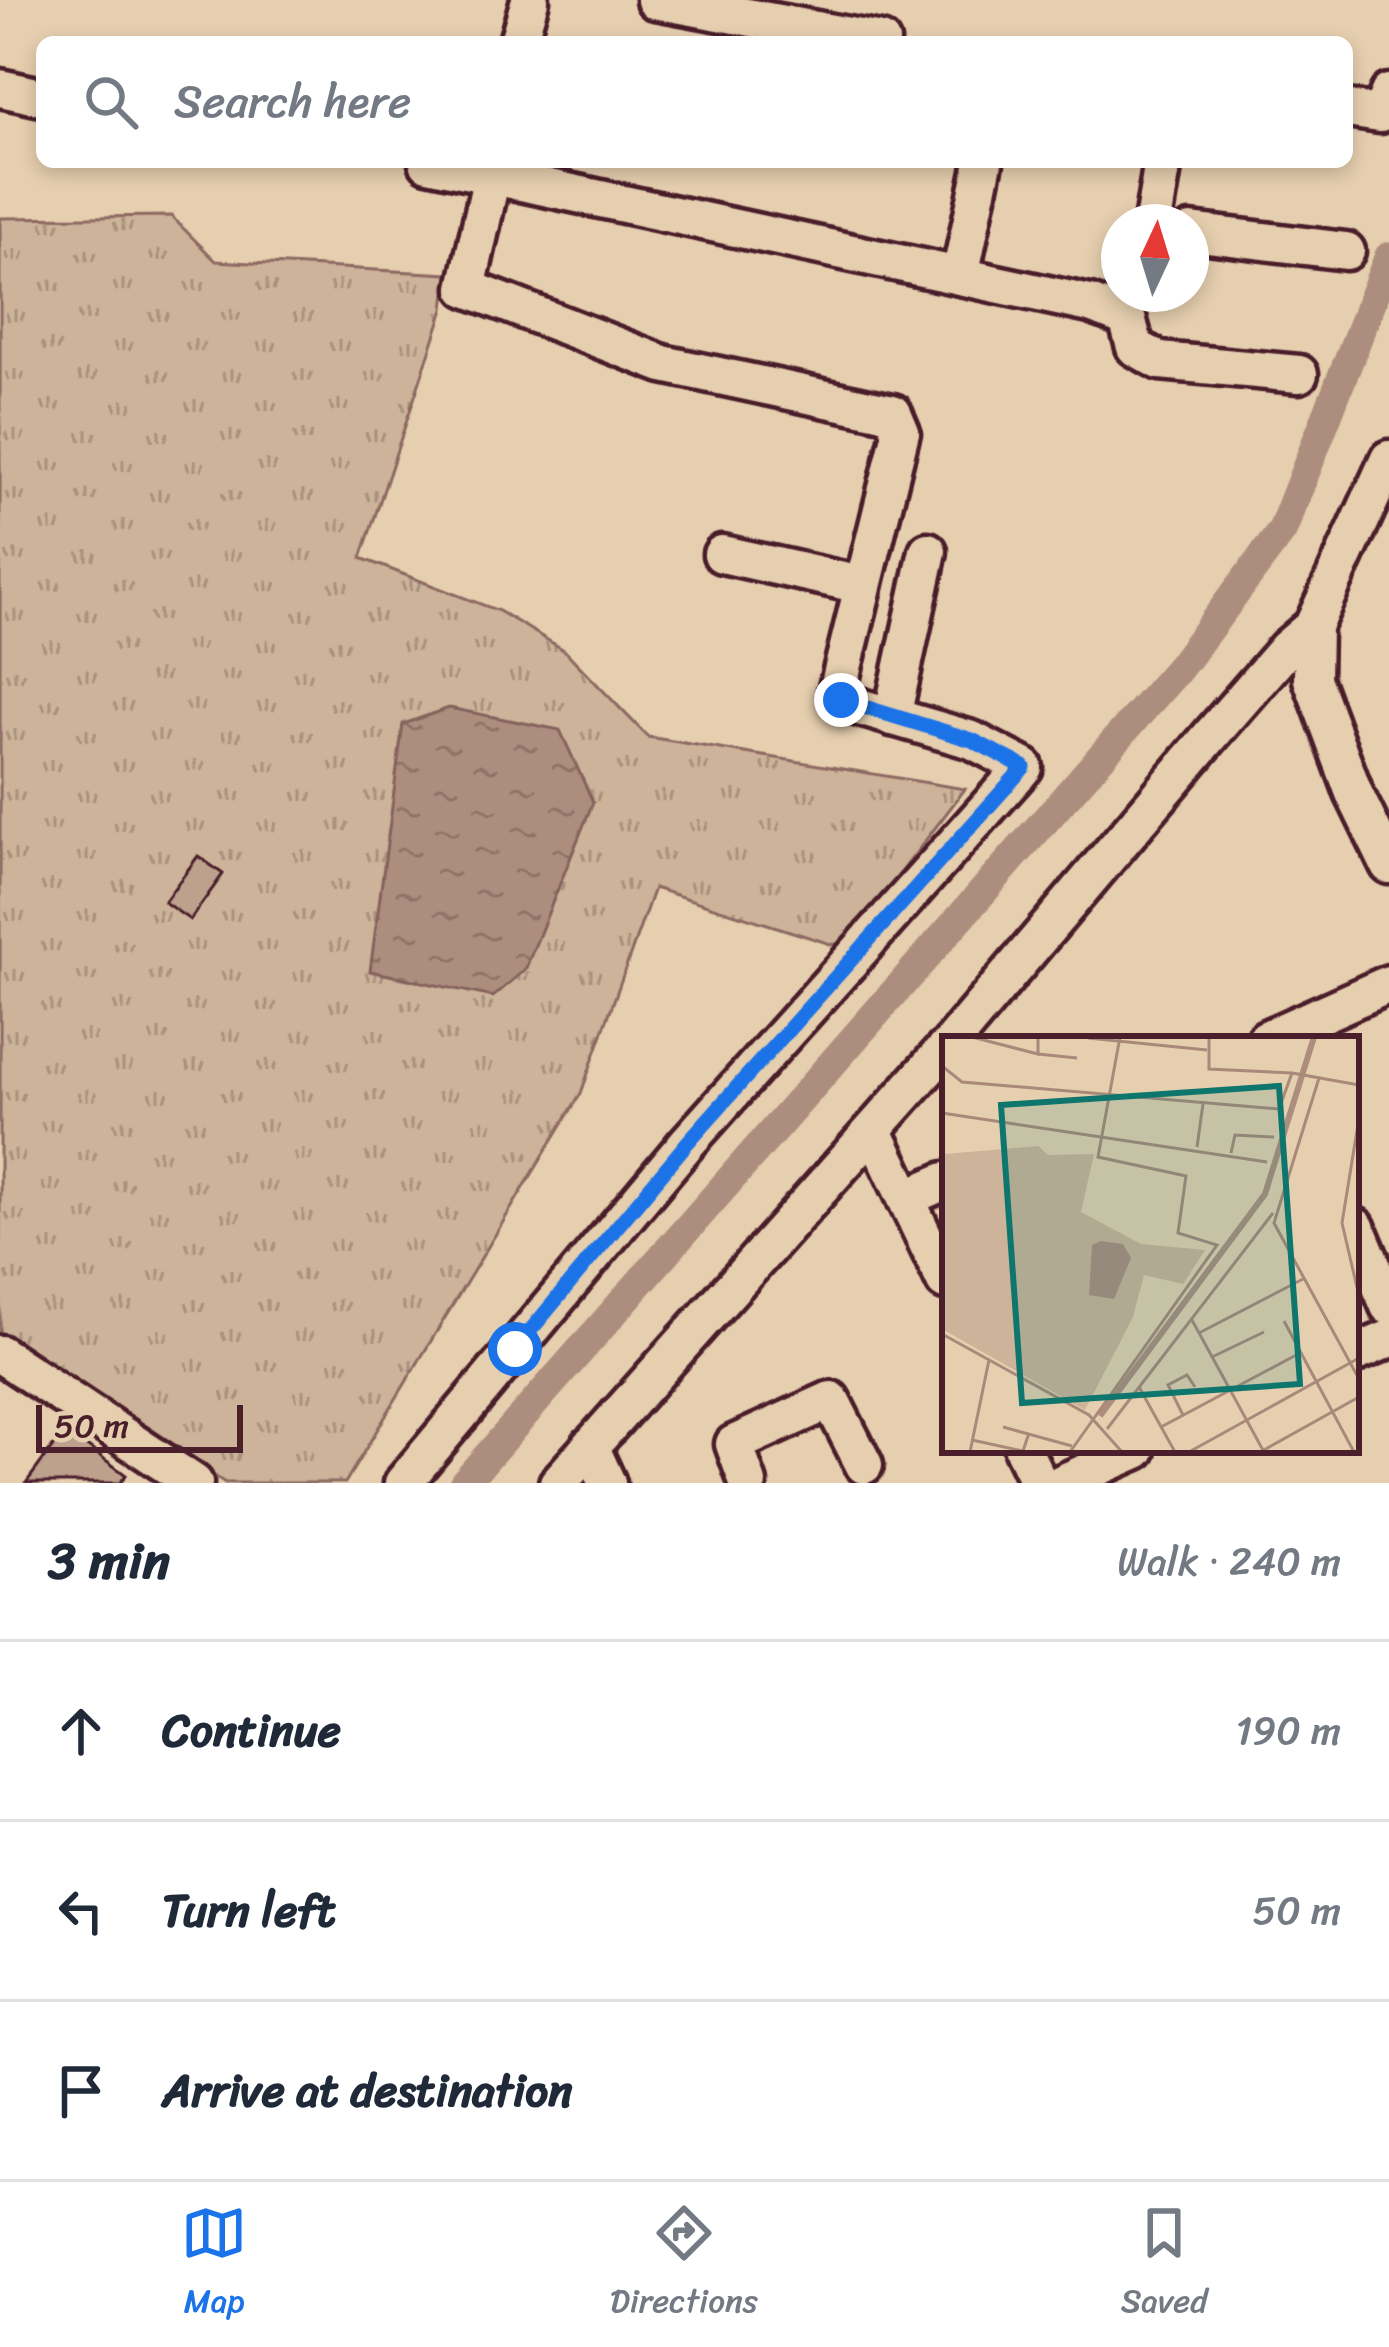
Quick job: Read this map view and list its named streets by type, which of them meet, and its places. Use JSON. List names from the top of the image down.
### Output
{
  "scale_bar": "50 m",
  "north": "top",
  "page": {
    "search": "Search here",
    "scale": "50 m",
    "heading": ["3 min", "Walk · 240 m"],
    "list": [
      ["Continue", "190 m"],
      ["Turn left", "50 m"],
      "Arrive at destination"
    ],
    "nav": ["Map", "Directions", "Saved"]
  }
}
